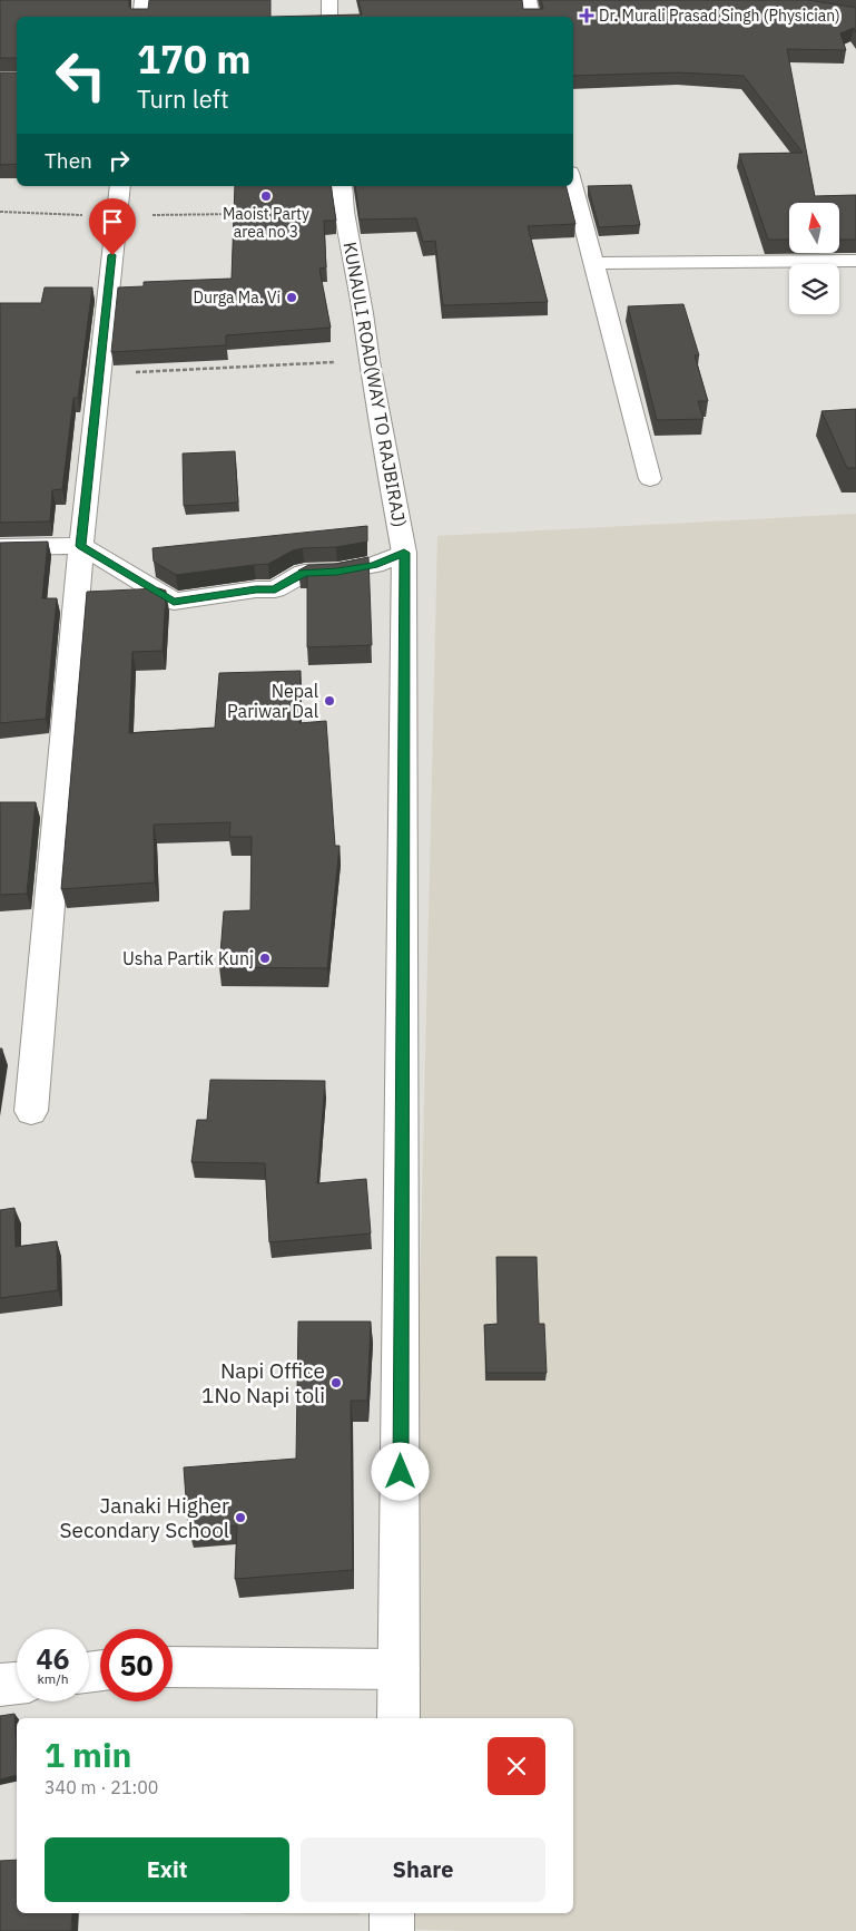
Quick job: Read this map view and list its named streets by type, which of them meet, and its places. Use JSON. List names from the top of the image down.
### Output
{
  "streets": {
    "street": ["KUNAULI ROAD(WAY TO RAJBIRAJ)"]
  },
  "places": {
    "health": ["Dr. Murali Prasad Singh (Physician)"],
    "other": [
      "Maoist Party area no 3",
      "Durga Ma. Vi",
      "Nepal Pariwar Dal",
      "Usha Partik Kunj",
      "Napi Office 1No Napi toli",
      "Janaki Higher Secondary School"
    ]
  },
  "north": "top",
  "page": {
    "turn": ["170 m", "Turn left"],
    "then": "Then",
    "speed": "46 km/h",
    "limit": "50",
    "heading": ["1 min", "340 m · 21:00"],
    "buttons": ["Exit", "Share"]
  }
}
